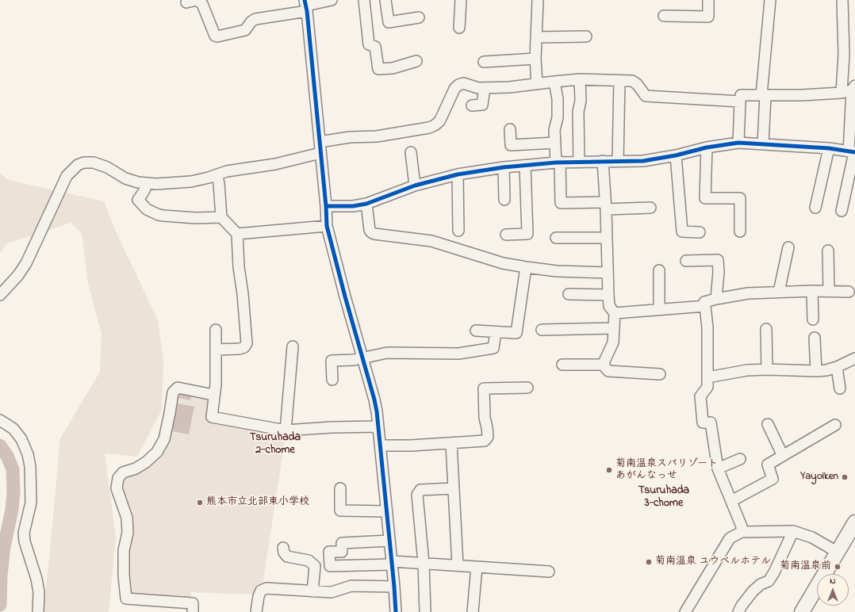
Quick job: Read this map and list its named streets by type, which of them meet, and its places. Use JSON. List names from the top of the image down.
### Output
{
  "districts": ["Tsuruhada 2-chome", "Tsuruhada 3-chome"],
  "places": [
    "菊南温泉スパリゾート あがんなっせ",
    "Yayoiken",
    "熊本市立北部東小学校",
    "菊南温泉 ユウベルホテル",
    "菊南温泉前"
  ],
  "north": "top"
}
